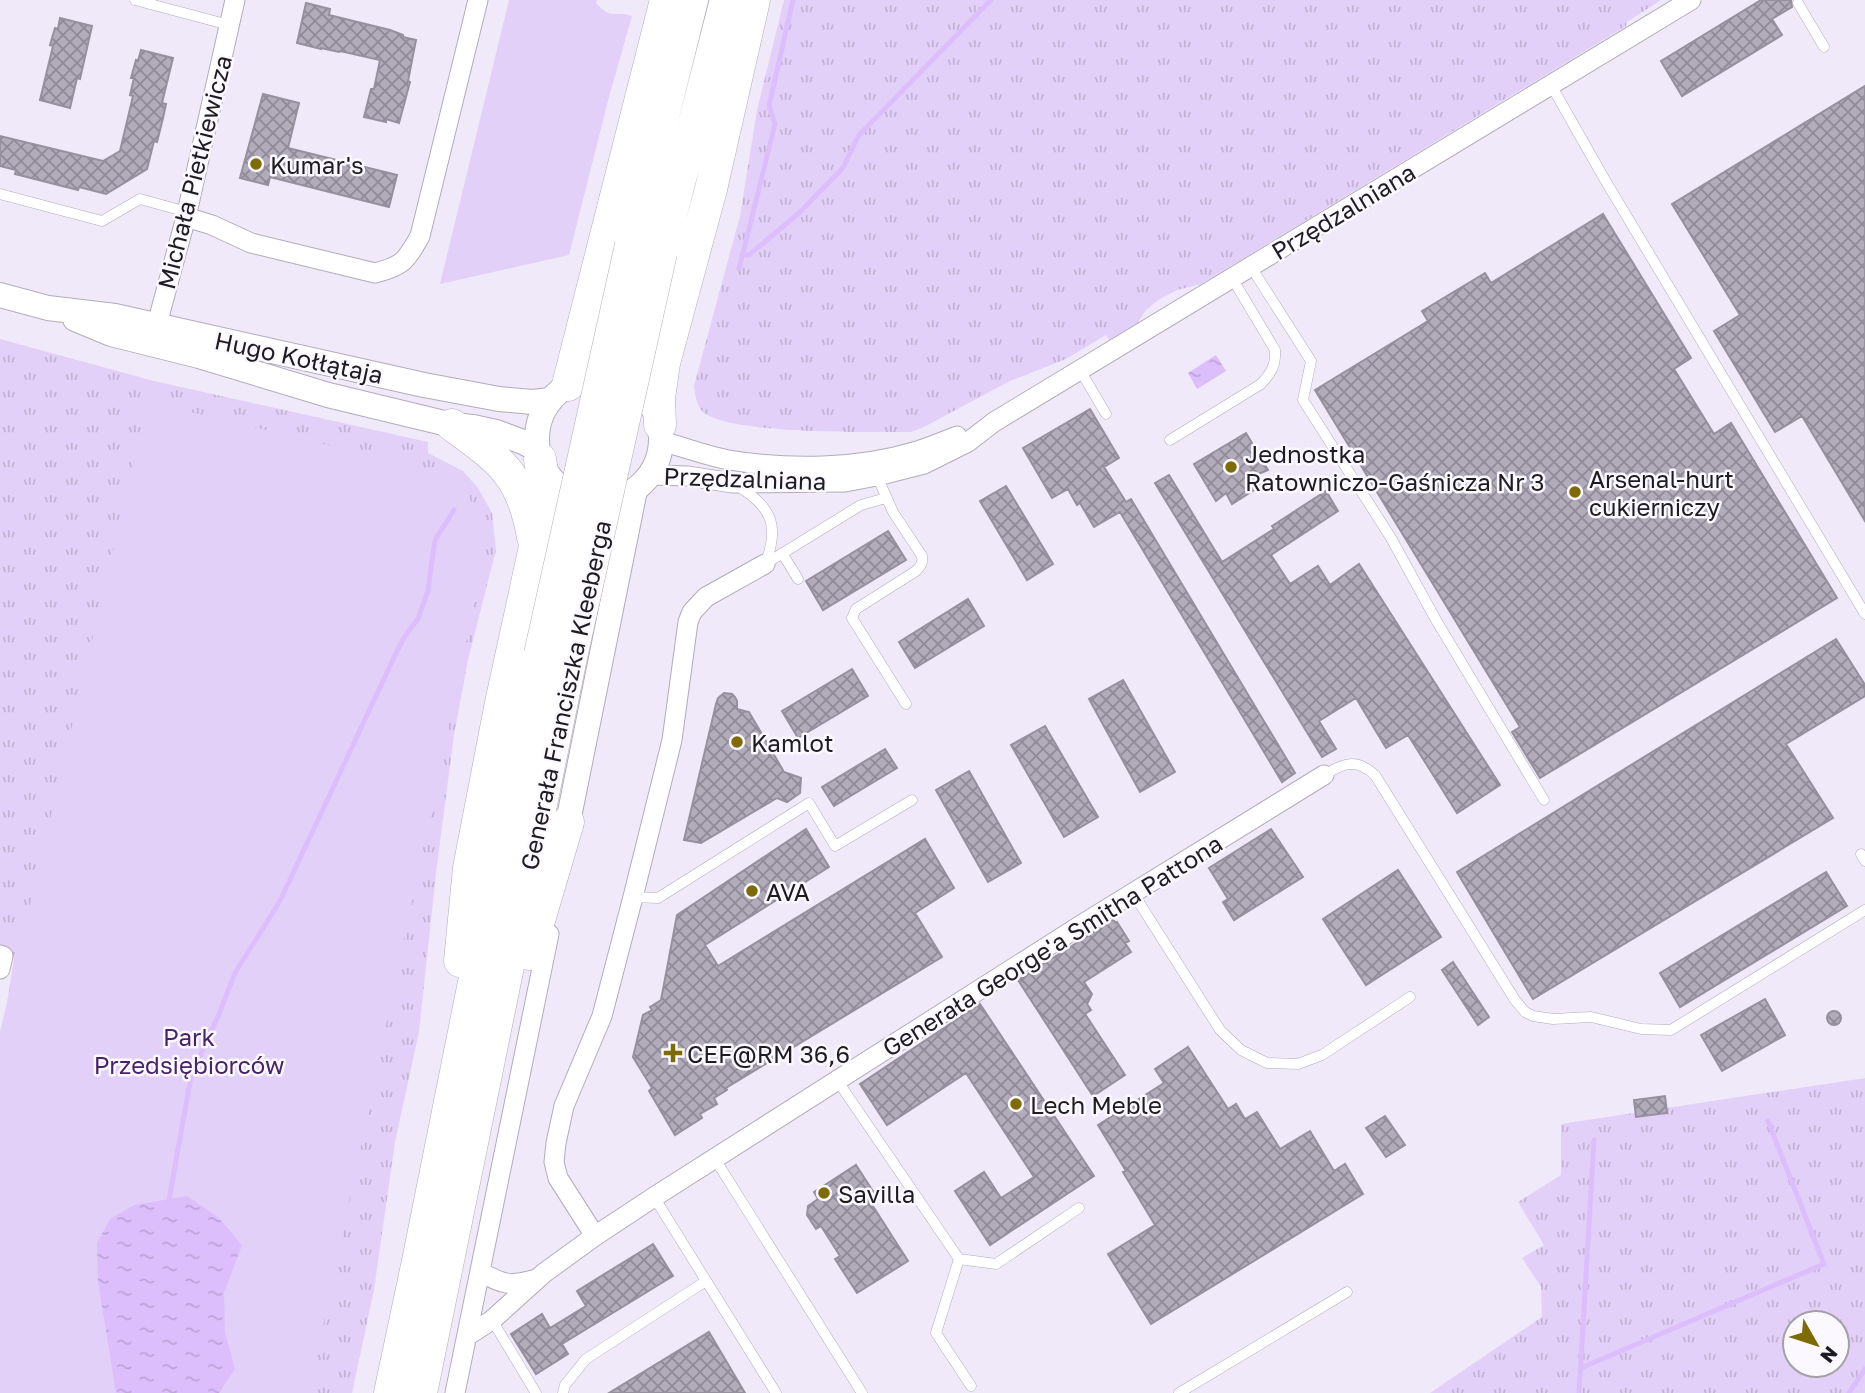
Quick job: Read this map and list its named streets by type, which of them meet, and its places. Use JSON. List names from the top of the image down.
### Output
{
  "streets": {
    "highway": ["Generała Franciszka Kleeberga"],
    "street": [
      "Michała Pietkiewicza",
      "Przędzalniana",
      "Hugo Kołłątaja",
      "Generała George'a Smitha Pattona"
    ]
  },
  "crossings": [
    ["Michała Pietkiewicza", "Hugo Kołłątaja"],
    ["Przędzalniana", "Hugo Kołłątaja"]
  ],
  "parks": ["Park Przedsiębiorców"],
  "places": {
    "other": [
      "Kumar's",
      "Jednostka Ratowniczo-Gaśnicza Nr 3",
      "Arsenal-hurt cukierniczy",
      "Kamlot",
      "AVA",
      "Lech Meble",
      "Savilla"
    ],
    "health": ["CEF@RM 36,6"]
  },
  "north": "bottom right"
}
